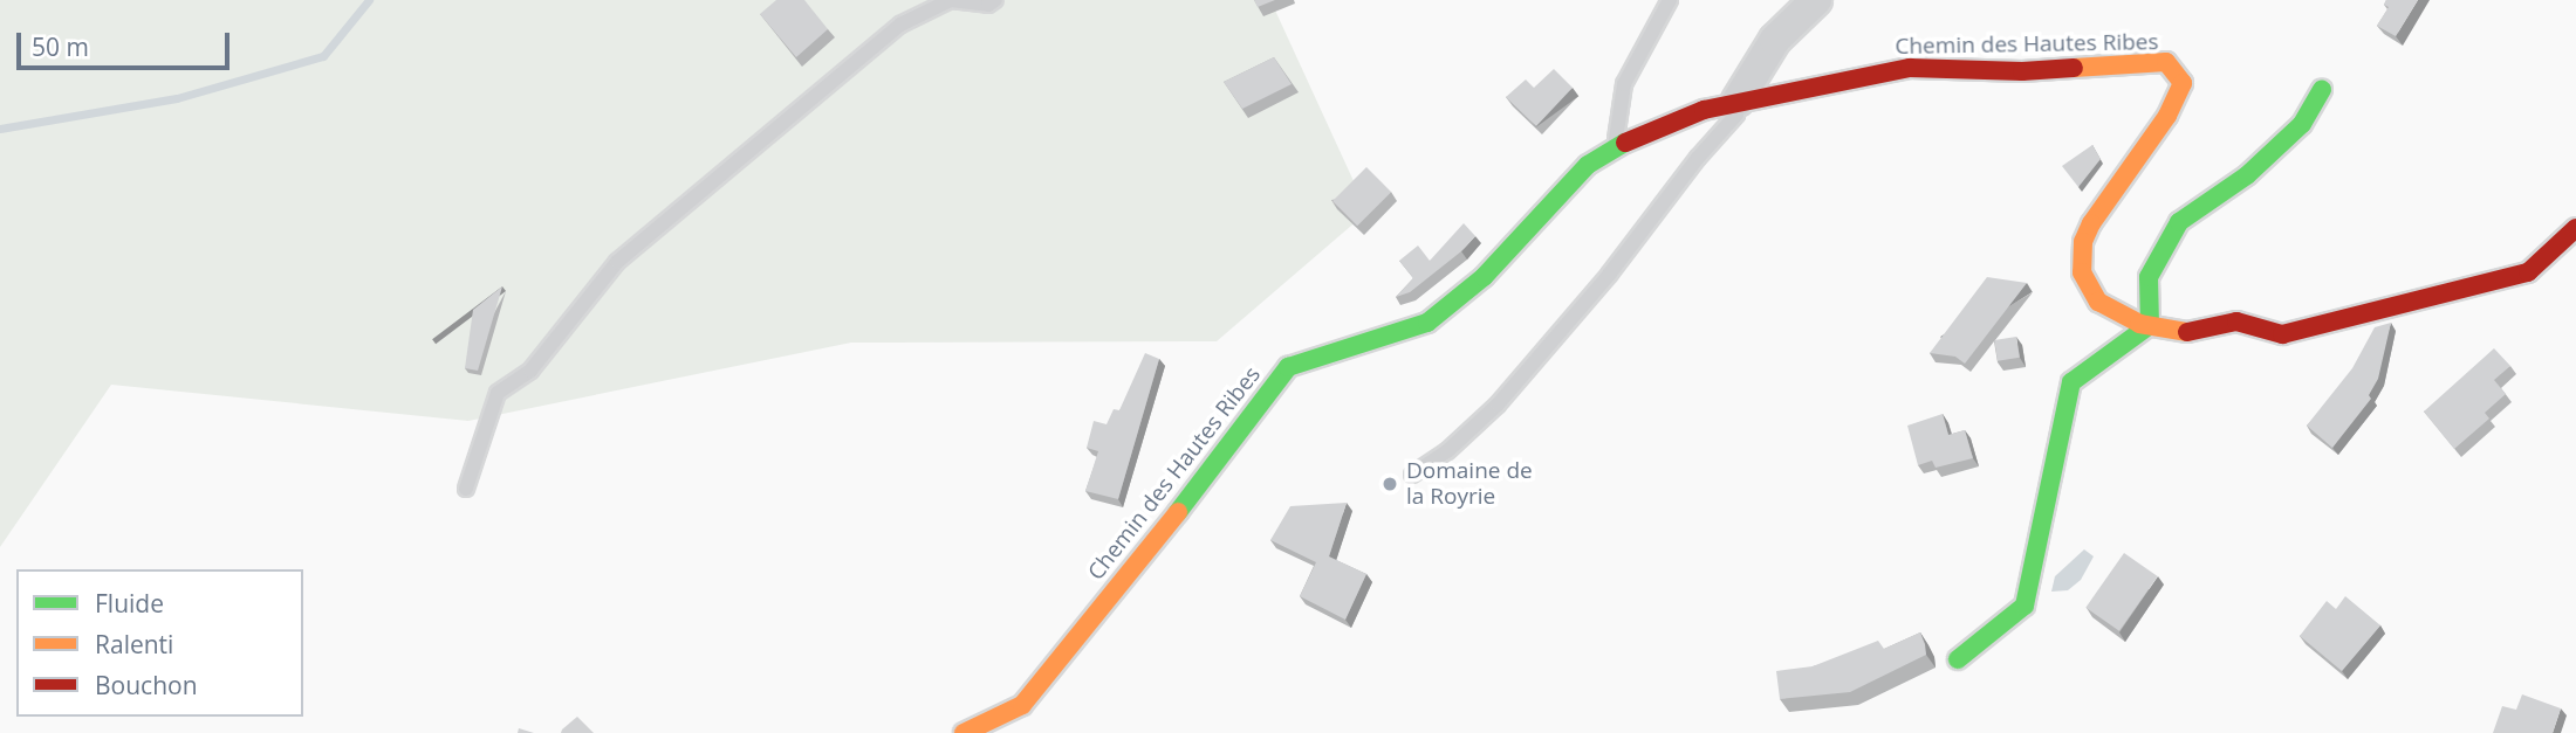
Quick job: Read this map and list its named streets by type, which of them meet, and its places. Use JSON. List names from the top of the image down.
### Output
{
  "streets": {
    "street": ["Chemin des Hautes Ribes"]
  },
  "places": ["Domaine de la Royrie"],
  "legend": ["Fluide", "Ralenti", "Bouchon"],
  "scale_bar": "50 m"
}
